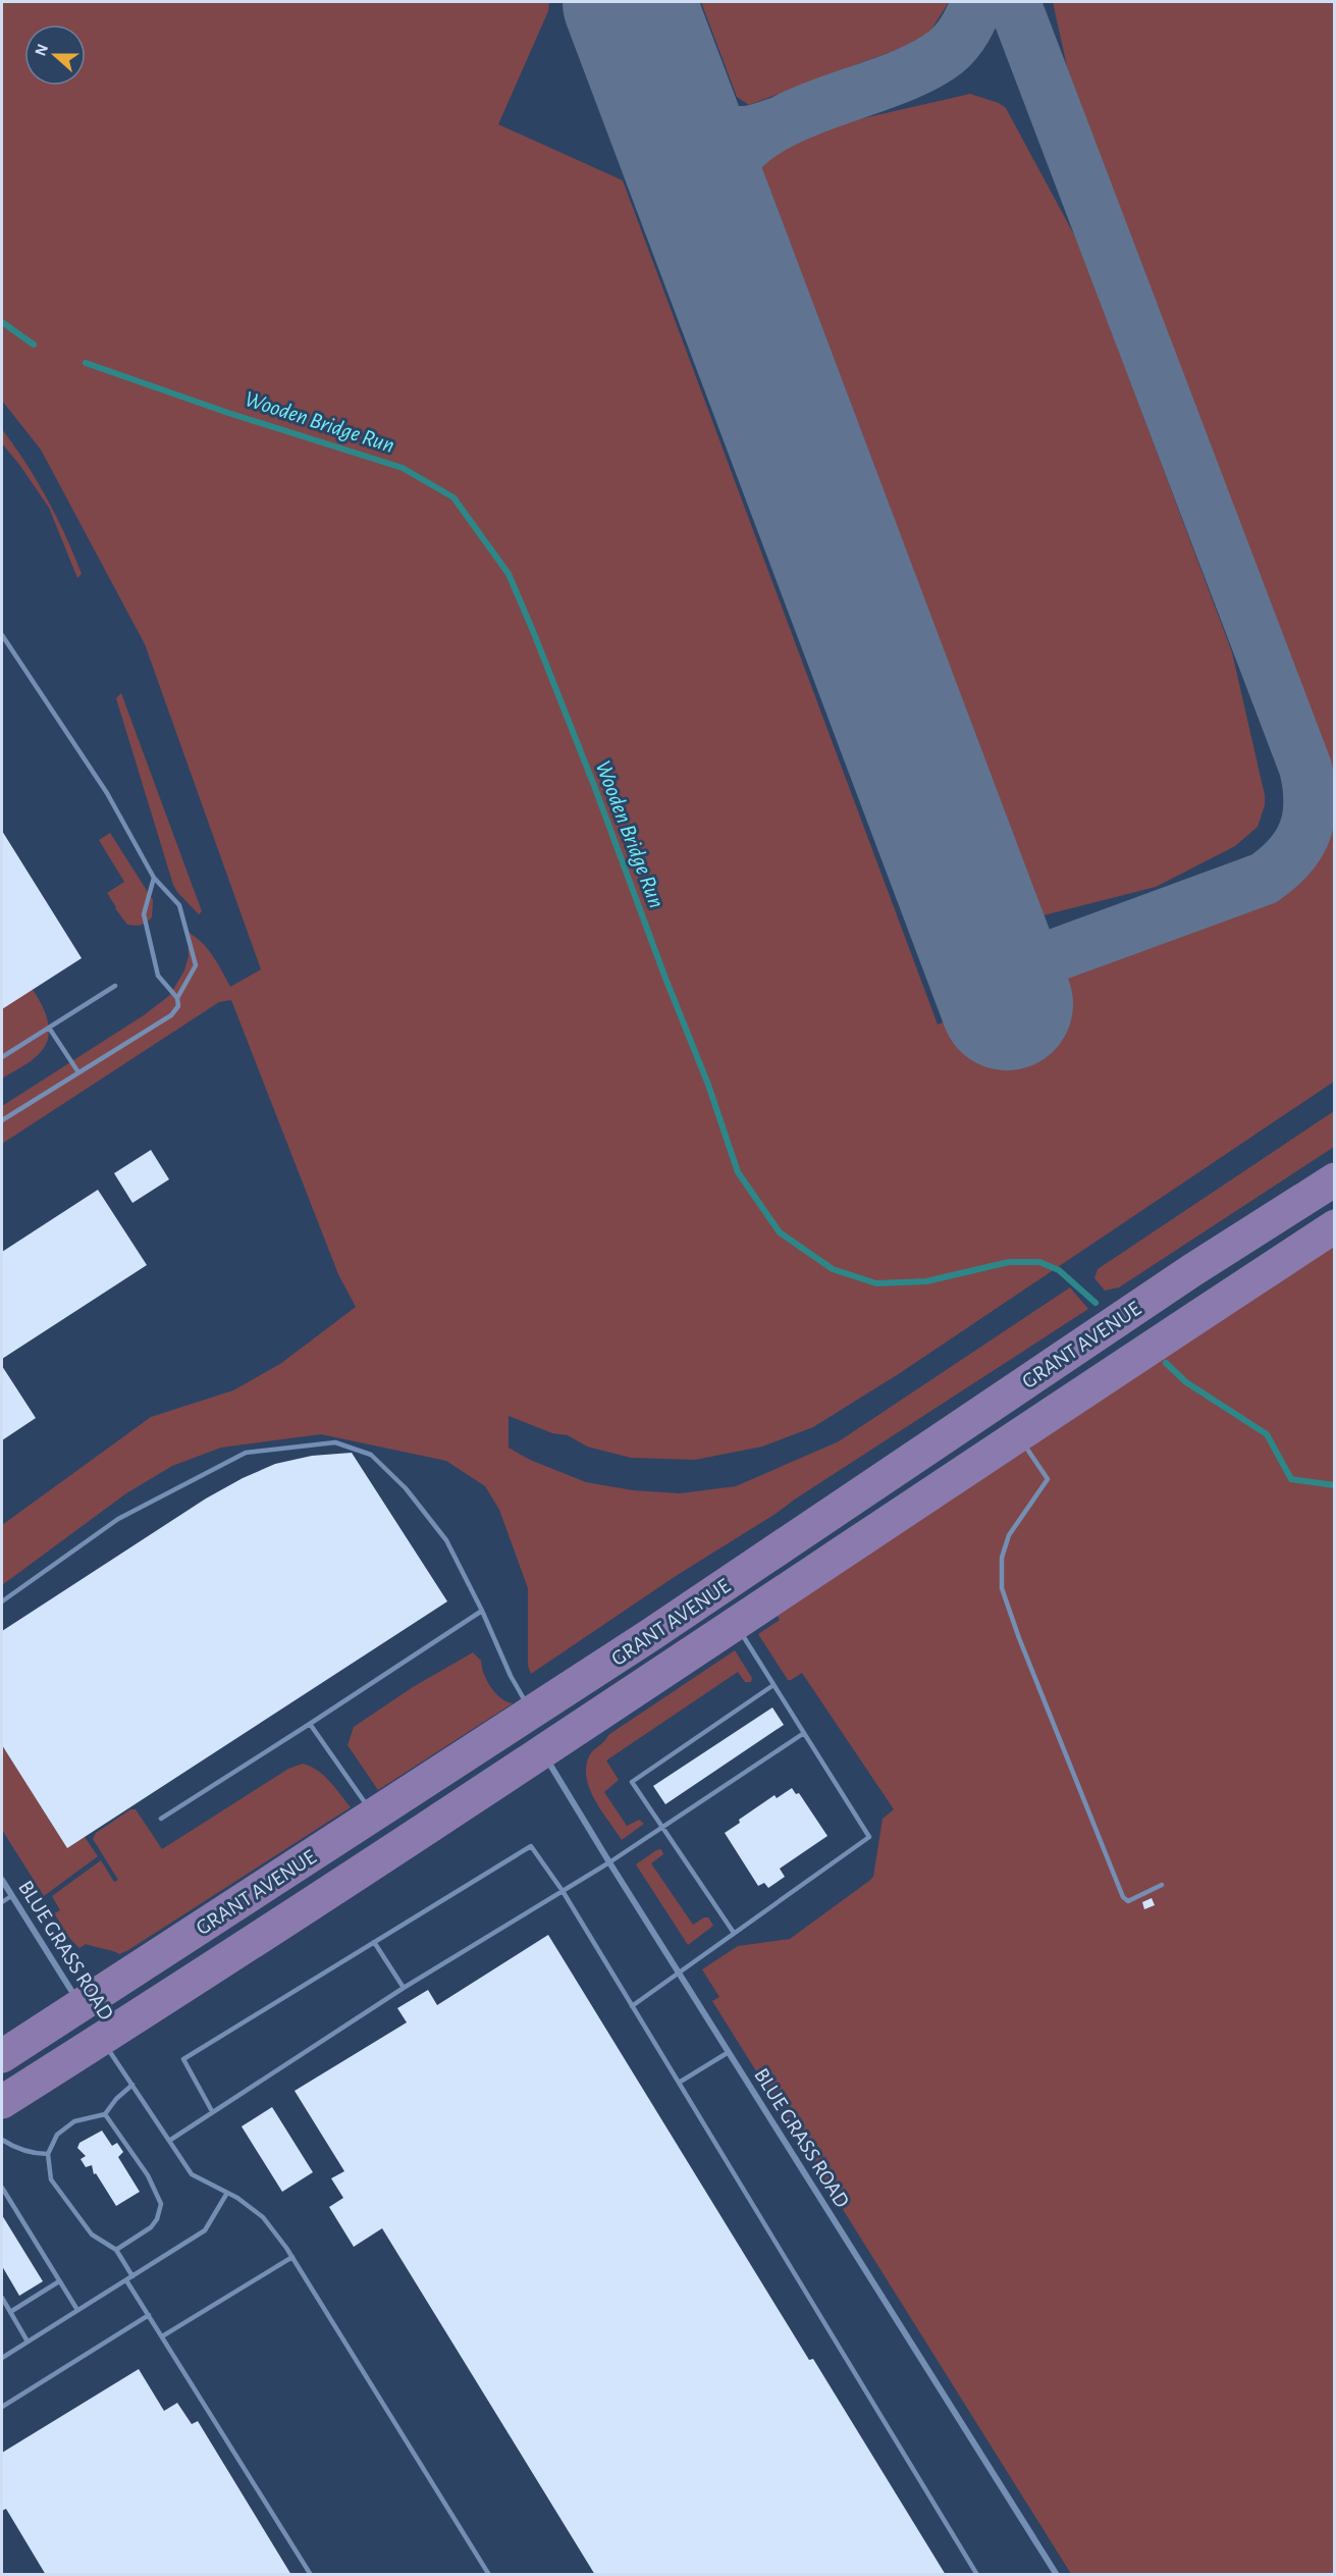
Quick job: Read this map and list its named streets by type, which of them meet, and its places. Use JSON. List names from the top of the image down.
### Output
{
  "streets": {
    "main road": ["GRANT AVENUE"],
    "street": ["BLUE GRASS ROAD"]
  },
  "crossings": [
    ["GRANT AVENUE", "BLUE GRASS ROAD"]
  ],
  "water": ["Wooden Bridge Run"],
  "north": "left"
}
